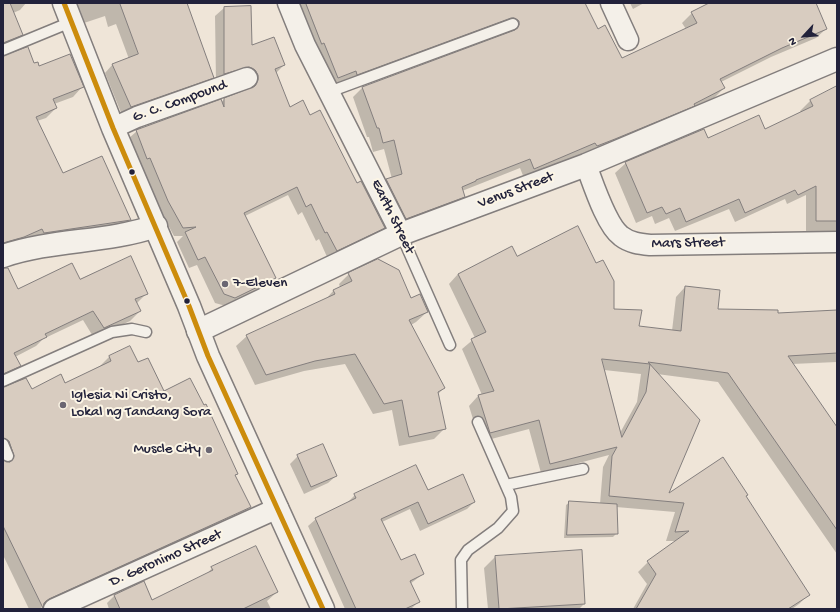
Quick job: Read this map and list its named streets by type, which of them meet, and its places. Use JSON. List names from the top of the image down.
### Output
{
  "streets": {
    "street": [
      "G. C. Compound",
      "Venus Street",
      "Earth Street",
      "Mars Street",
      "D. Geronimo Street"
    ]
  },
  "crossings": [
    ["Venus Street", "Earth Street"],
    ["Venus Street", "Mars Street"]
  ],
  "places": ["7-Eleven", "Iglesia Ni Cristo, Lokal ng Tandang Sora", "Muscle City"],
  "north": "bottom left"
}
